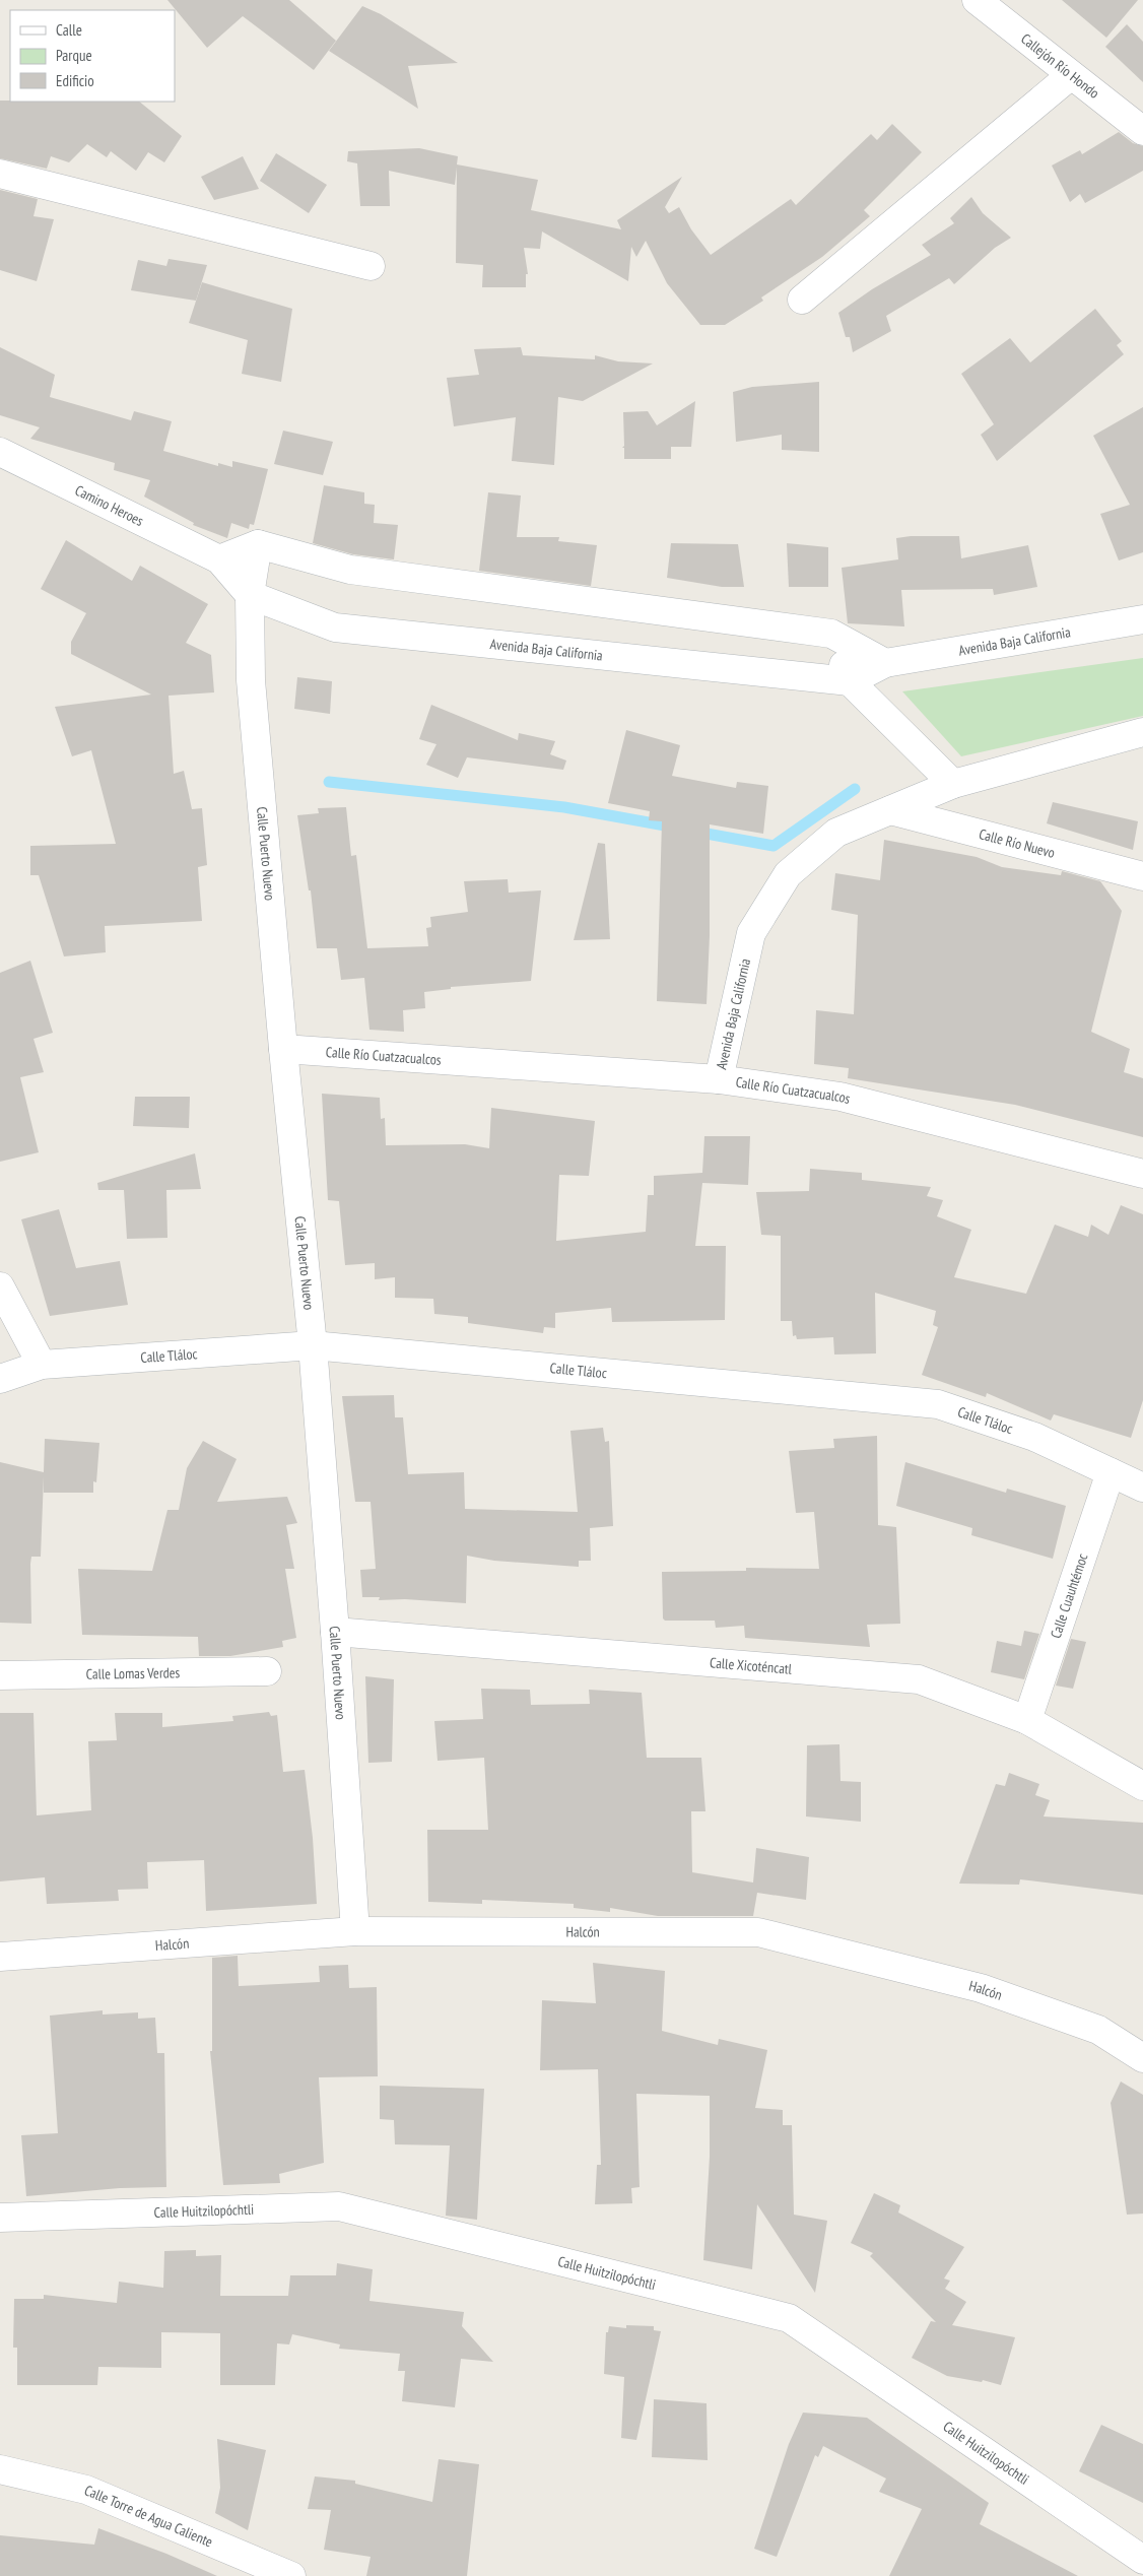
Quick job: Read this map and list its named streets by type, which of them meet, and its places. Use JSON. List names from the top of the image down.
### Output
{
  "streets": {
    "street": [
      "Callejón Río Hondo",
      "Camino Heroes",
      "Avenida Baja California",
      "Calle Río Nuevo",
      "Calle Puerto Nuevo",
      "Calle Río Cuatzacualcos",
      "Calle Tláloc",
      "Calle Cuauhtémoc",
      "Calle Xicoténcatl",
      "Calle Lomas Verdes",
      "Halcón",
      "Calle Huitzilopóchtli",
      "Calle Torre de Agua Caliente"
    ]
  },
  "crossings": [
    ["Camino Heroes", "Avenida Baja California"],
    ["Camino Heroes", "Calle Puerto Nuevo"],
    ["Avenida Baja California", "Calle Río Nuevo"],
    ["Avenida Baja California", "Calle Puerto Nuevo"],
    ["Avenida Baja California", "Calle Río Cuatzacualcos"],
    ["Calle Puerto Nuevo", "Calle Río Cuatzacualcos"],
    ["Calle Puerto Nuevo", "Calle Tláloc"],
    ["Calle Puerto Nuevo", "Calle Xicoténcatl"],
    ["Calle Puerto Nuevo", "Halcón"],
    ["Calle Tláloc", "Calle Cuauhtémoc"],
    ["Calle Cuauhtémoc", "Calle Xicoténcatl"]
  ],
  "legend": ["Calle", "Parque", "Edificio"]
}
